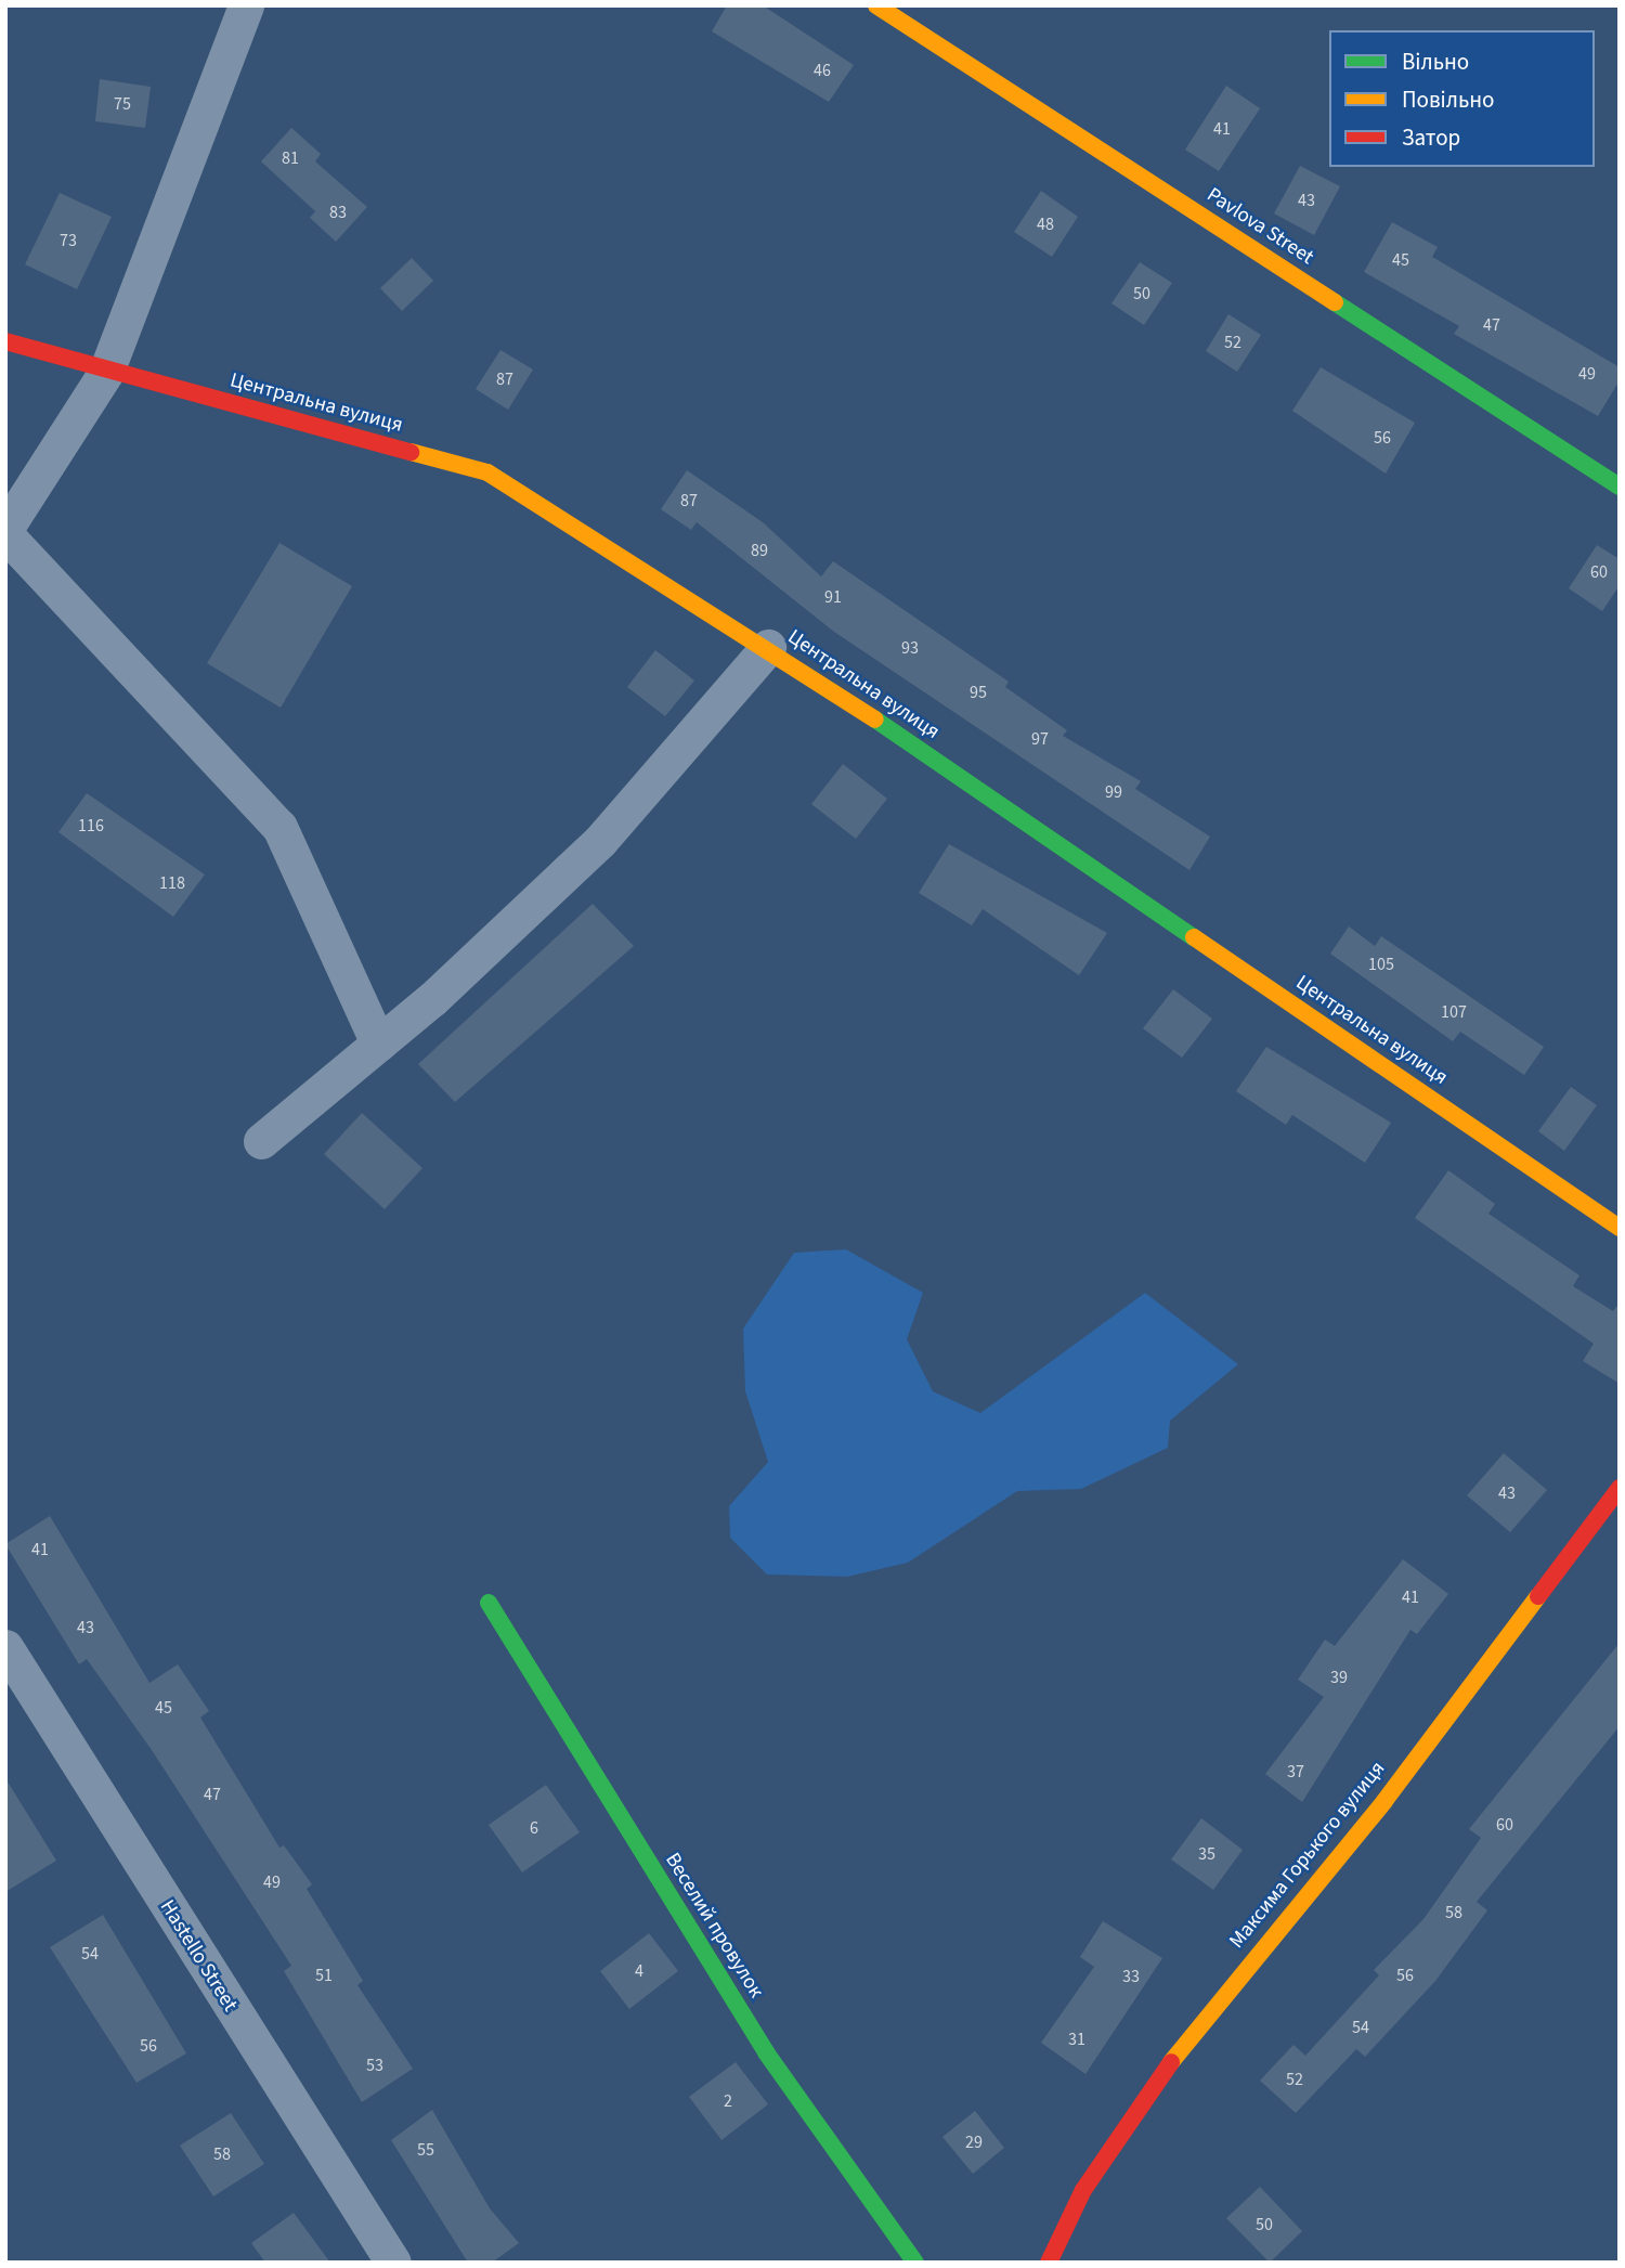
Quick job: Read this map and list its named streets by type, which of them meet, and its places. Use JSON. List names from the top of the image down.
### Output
{
  "streets": {
    "street": [
      "Pavlova Street",
      "Центральна вулиця",
      "Максима Горького вулиця",
      "Веселий провулок",
      "Hastello Street"
    ]
  },
  "house_numbers": [
    "46",
    "75",
    "41",
    "81",
    "43",
    "83",
    "48",
    "73",
    "45",
    "50",
    "47",
    "52",
    "49",
    "87",
    "56",
    "87",
    "89",
    "60",
    "91",
    "93",
    "95",
    "97",
    "99",
    "116",
    "118",
    "105",
    "107",
    "43",
    "41",
    "41",
    "43",
    "39",
    "45",
    "37",
    "47",
    "60",
    "6",
    "35",
    "49",
    "58",
    "54",
    "4",
    "51",
    "56",
    "33",
    "54",
    "31",
    "56",
    "53",
    "52",
    "2",
    "29",
    "55",
    "58",
    "50"
  ],
  "legend": ["Вільно", "Повільно", "Затор"]
}
